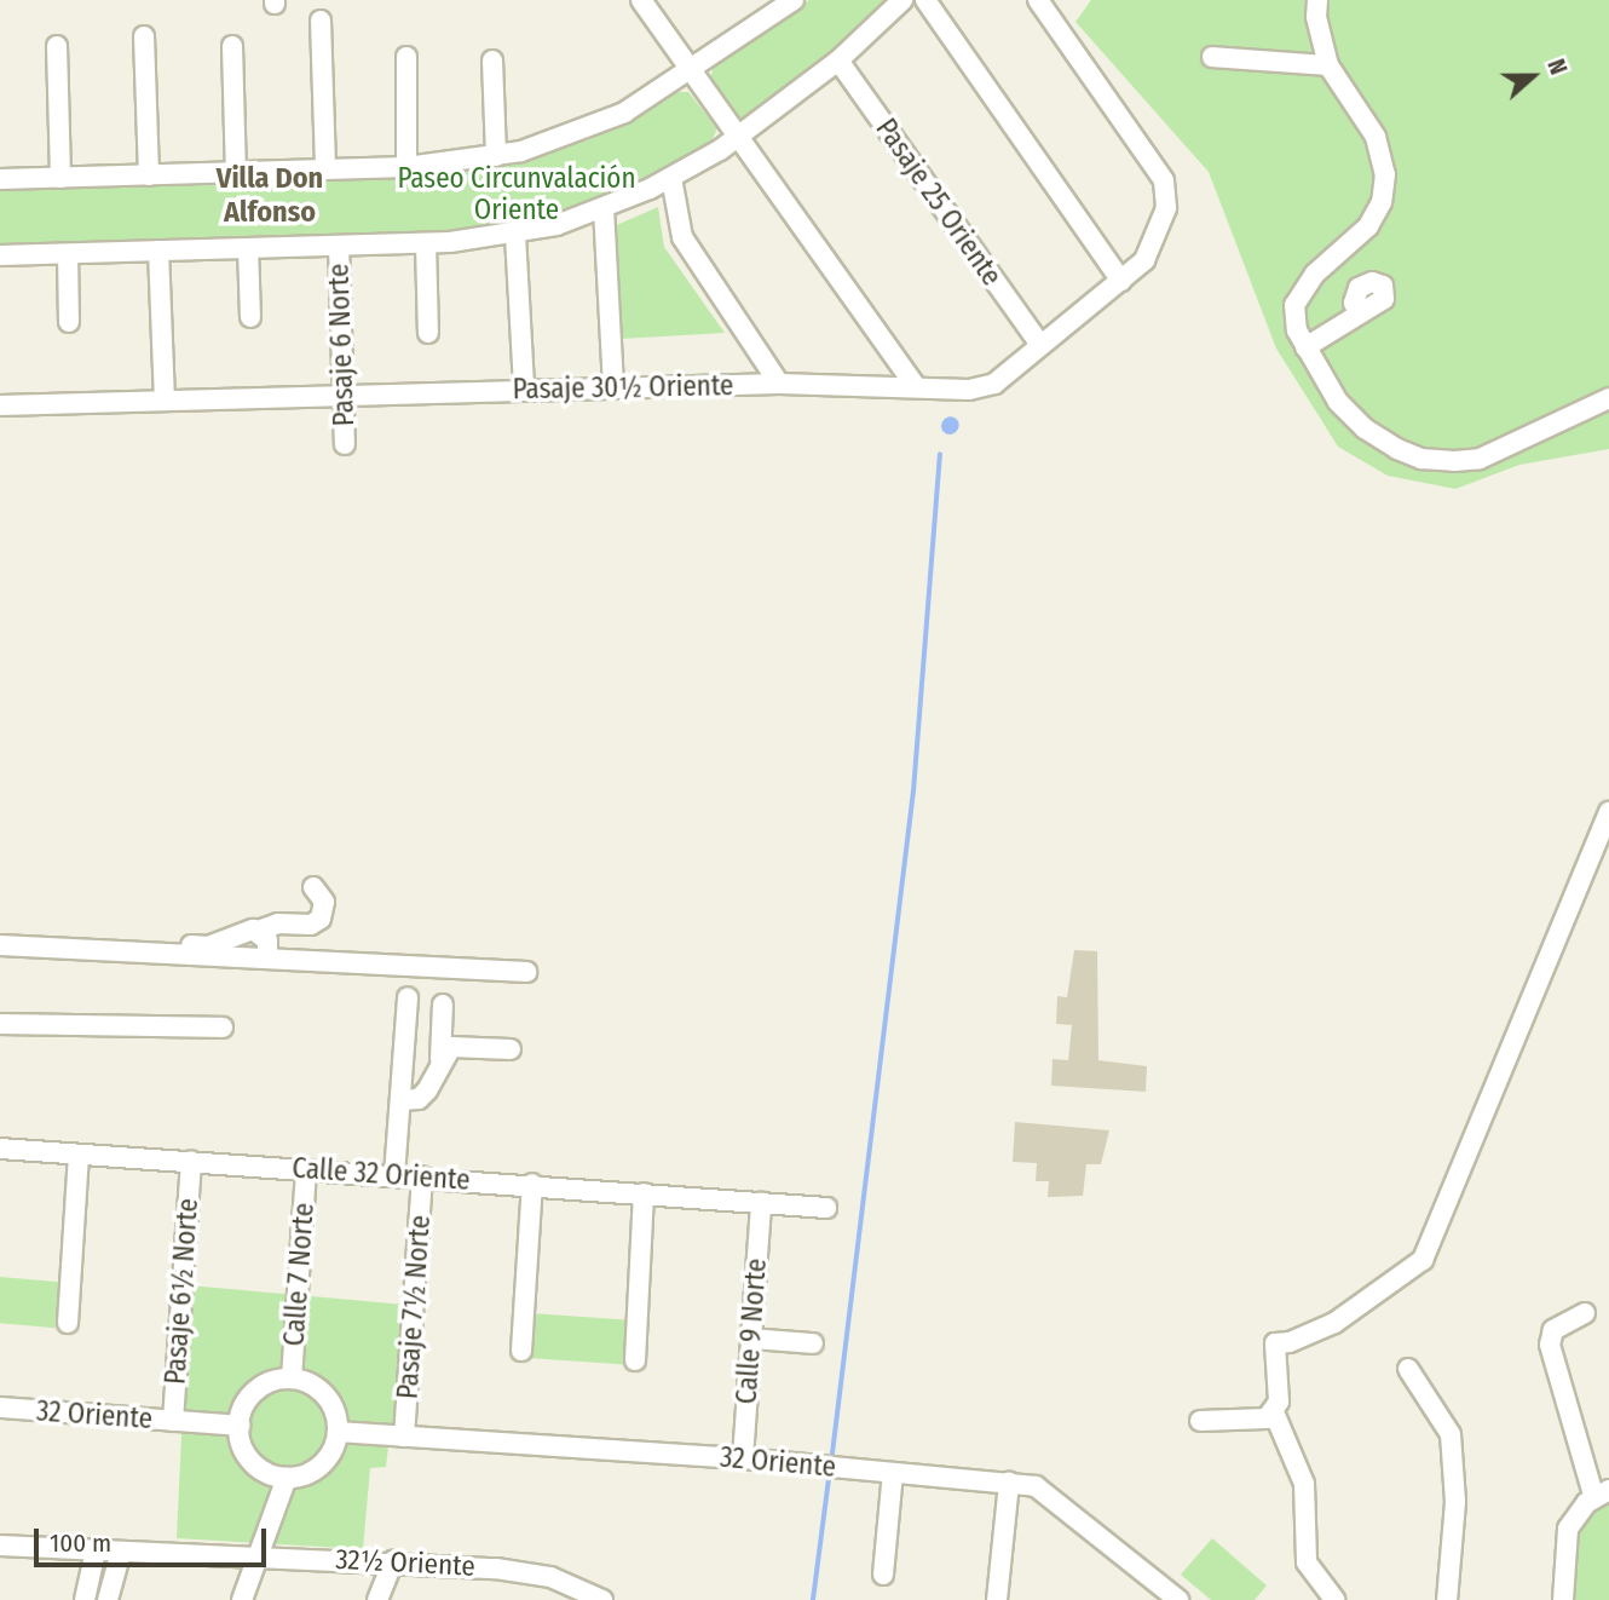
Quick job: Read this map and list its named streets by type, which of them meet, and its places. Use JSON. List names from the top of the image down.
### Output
{
  "streets": {
    "street": [
      "Pasaje 25 Oriente",
      "Pasaje 6 Norte",
      "Pasaje 30½ Oriente",
      "Calle 32 Oriente",
      "Calle 7 Norte",
      "Pasaje 6½ Norte",
      "Pasaje 7½ Norte",
      "Calle 9 Norte",
      "32 Oriente",
      "32½ Oriente"
    ]
  },
  "crossings": [
    ["Pasaje 25 Oriente", "Pasaje 30½ Oriente"],
    ["Pasaje 6 Norte", "Pasaje 30½ Oriente"],
    ["Calle 32 Oriente", "Calle 7 Norte"],
    ["Calle 32 Oriente", "Pasaje 6½ Norte"],
    ["Calle 32 Oriente", "Pasaje 7½ Norte"],
    ["Calle 32 Oriente", "Calle 9 Norte"],
    ["Calle 7 Norte", "32 Oriente"],
    ["Pasaje 6½ Norte", "32 Oriente"],
    ["Pasaje 7½ Norte", "32 Oriente"],
    ["Calle 9 Norte", "32 Oriente"]
  ],
  "districts": ["Villa Don Alfonso"],
  "parks": ["Paseo Circunvalación Oriente"],
  "scale_bar": "100 m",
  "north": "right"
}
